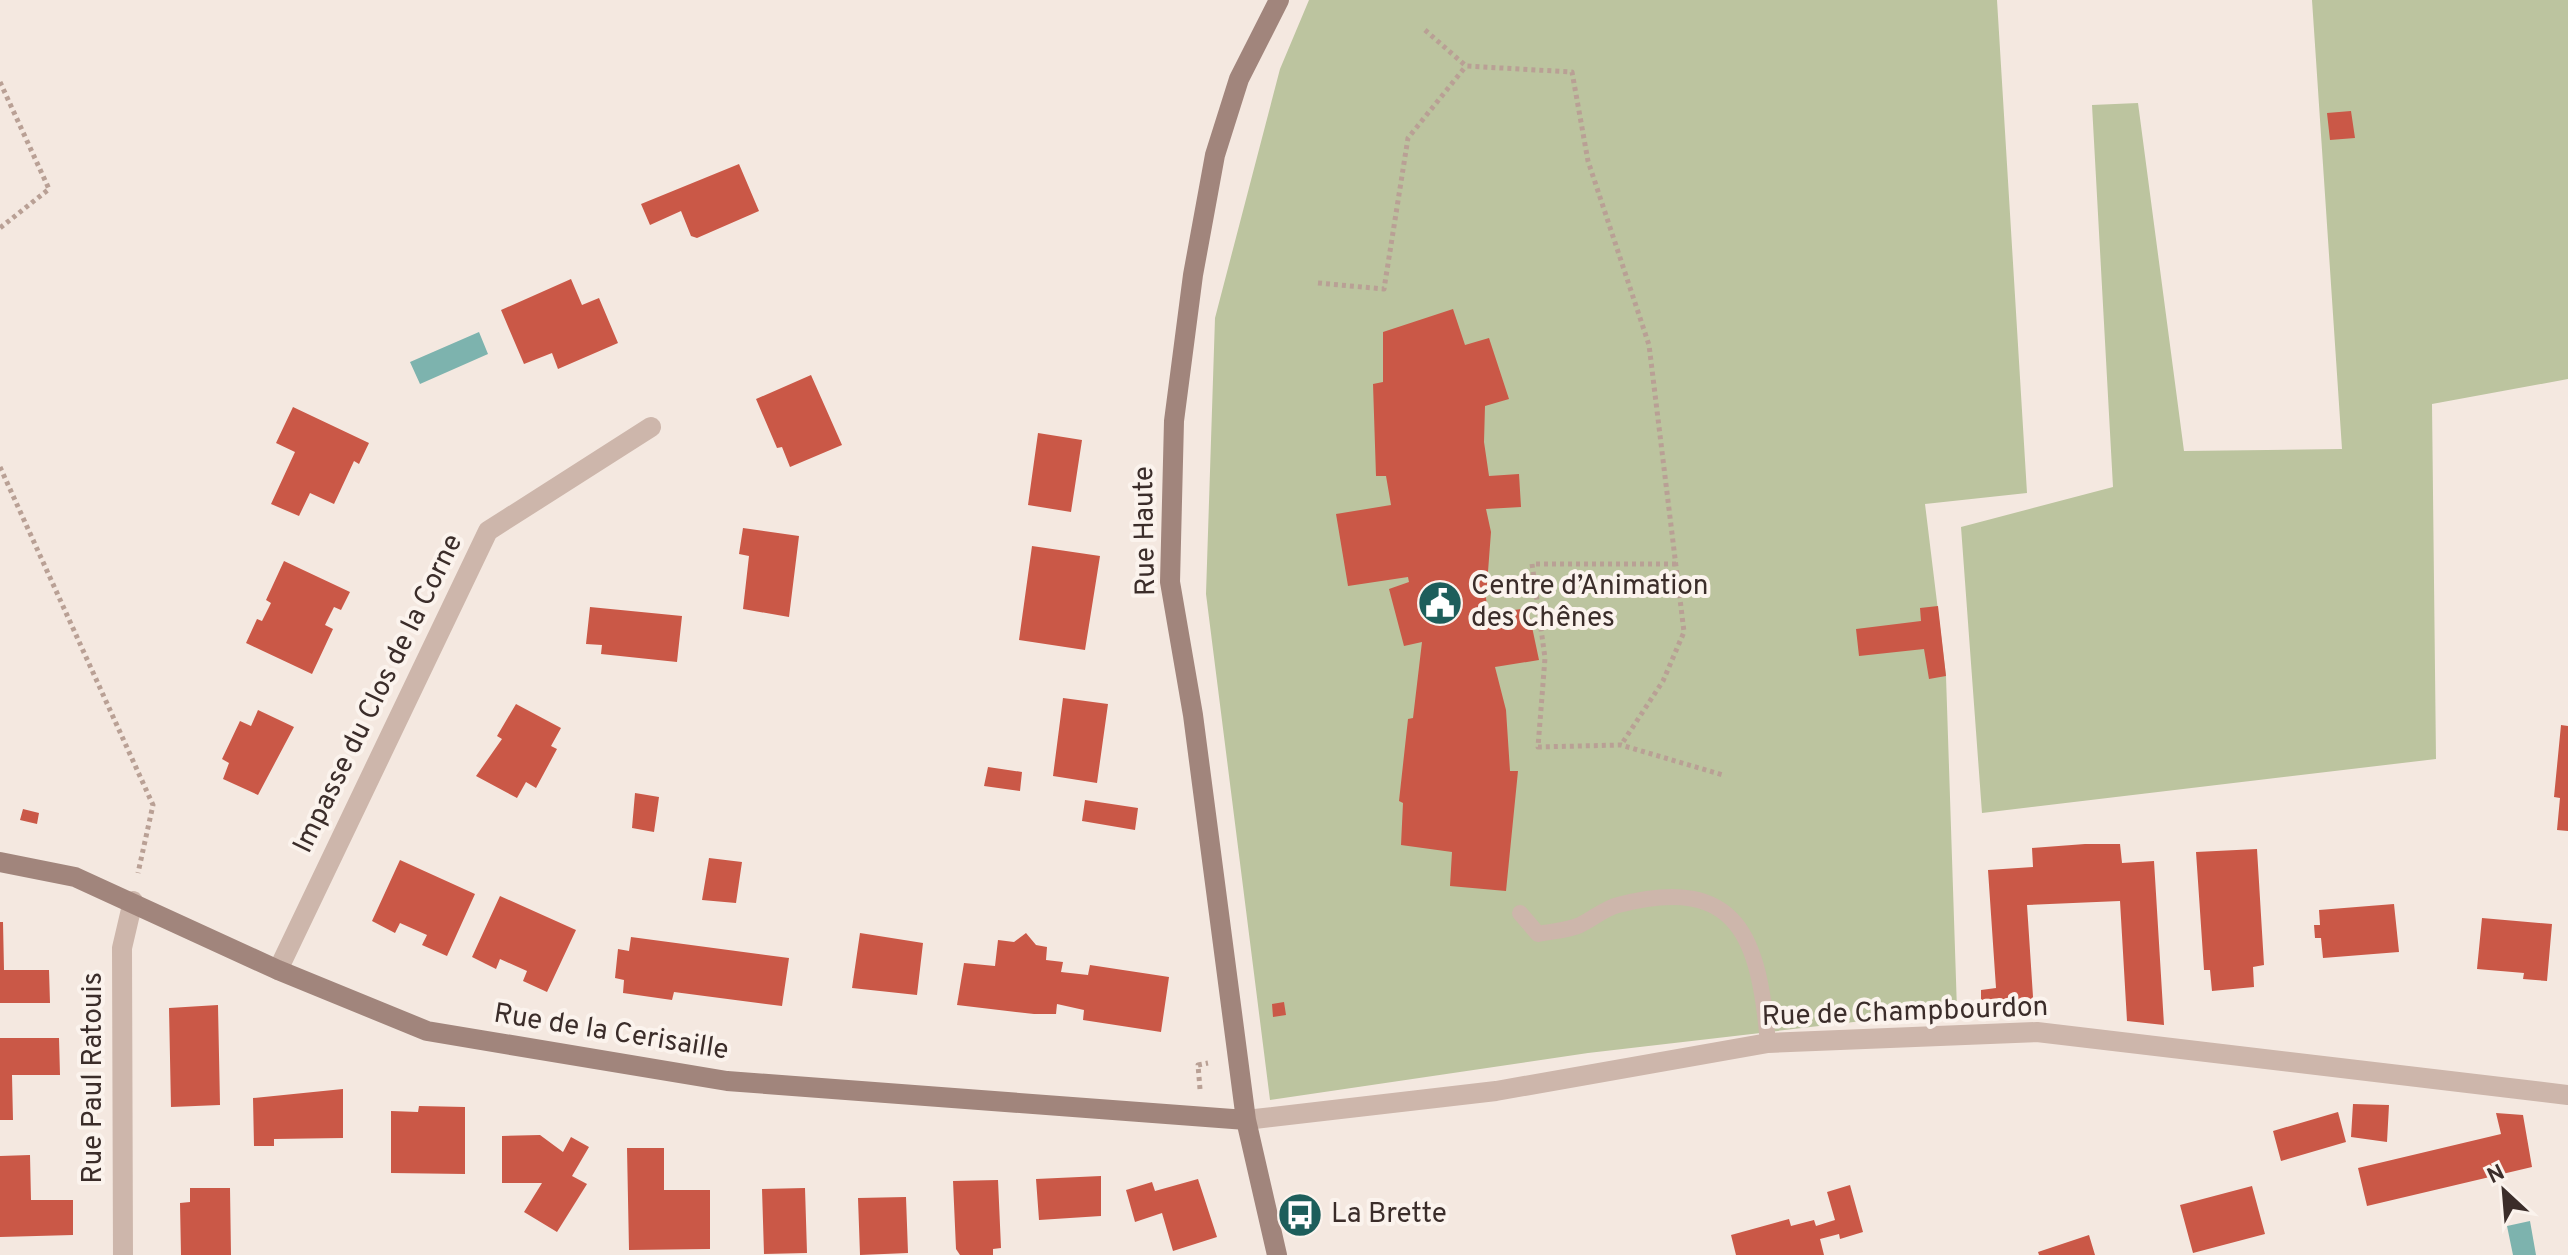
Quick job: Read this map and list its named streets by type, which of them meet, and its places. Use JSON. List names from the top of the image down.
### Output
{
  "streets": {
    "street": [
      "Rue Haute",
      "Impasse du Clos de la Corne",
      "Rue de Champbourdon",
      "Rue de la Cerisaille",
      "Rue Paul Ratouis"
    ]
  },
  "crossings": [
    ["Rue Haute", "Rue de Champbourdon"],
    ["Rue Haute", "Rue de la Cerisaille"],
    ["Impasse du Clos de la Corne", "Rue de la Cerisaille"],
    ["Rue de Champbourdon", "Rue de la Cerisaille"],
    ["Rue de la Cerisaille", "Rue Paul Ratouis"]
  ],
  "places": {
    "public building": ["Centre d’Animation des Chênes"],
    "bus stop": ["La Brette"]
  },
  "north": "top left"
}
